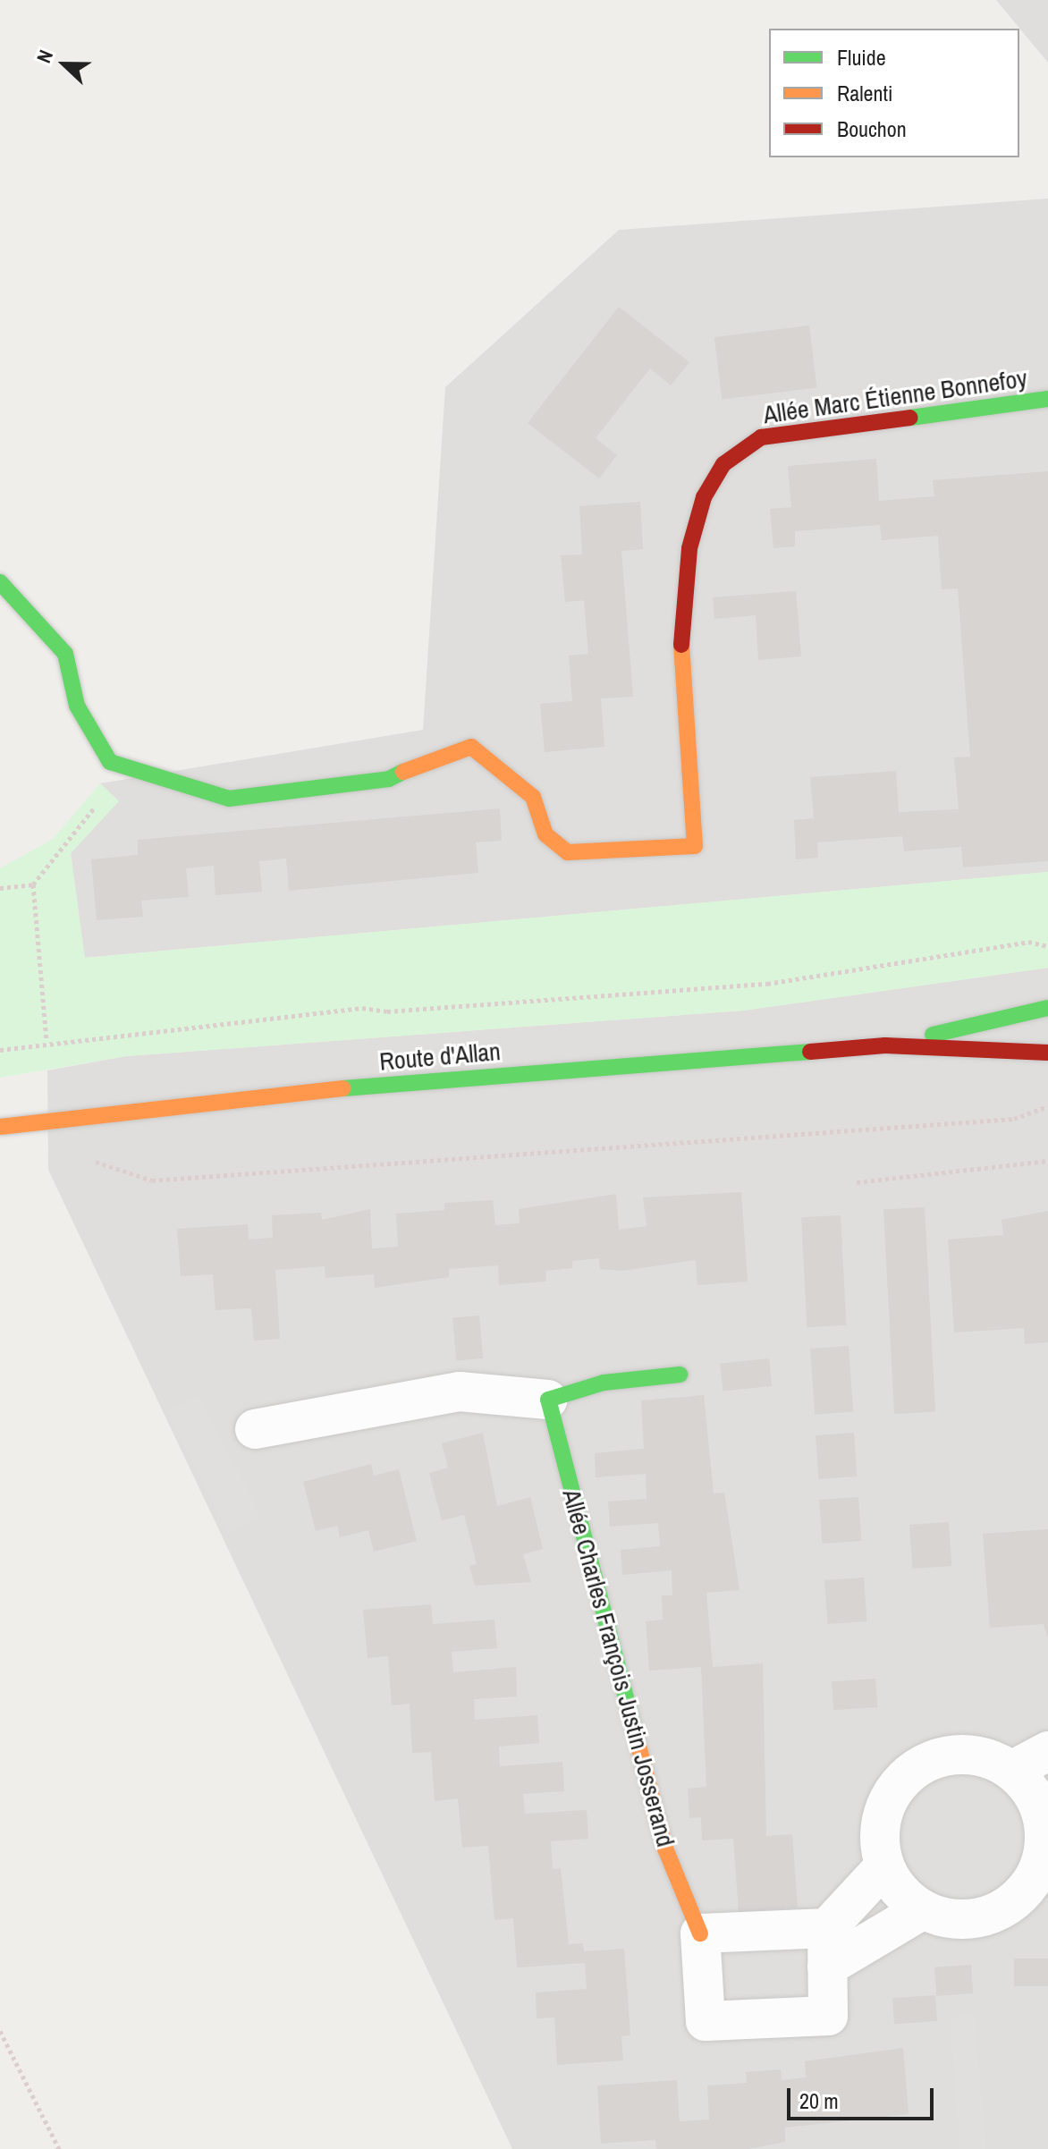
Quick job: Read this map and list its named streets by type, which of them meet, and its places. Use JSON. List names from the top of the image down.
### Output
{
  "streets": {
    "street": ["Allée Marc Étienne Bonnefoy", "Route d'Allan", "Allée Charles François Justin Josserand"]
  },
  "legend": ["Fluide", "Ralenti", "Bouchon"],
  "scale_bar": "20 m",
  "north": "left"
}
